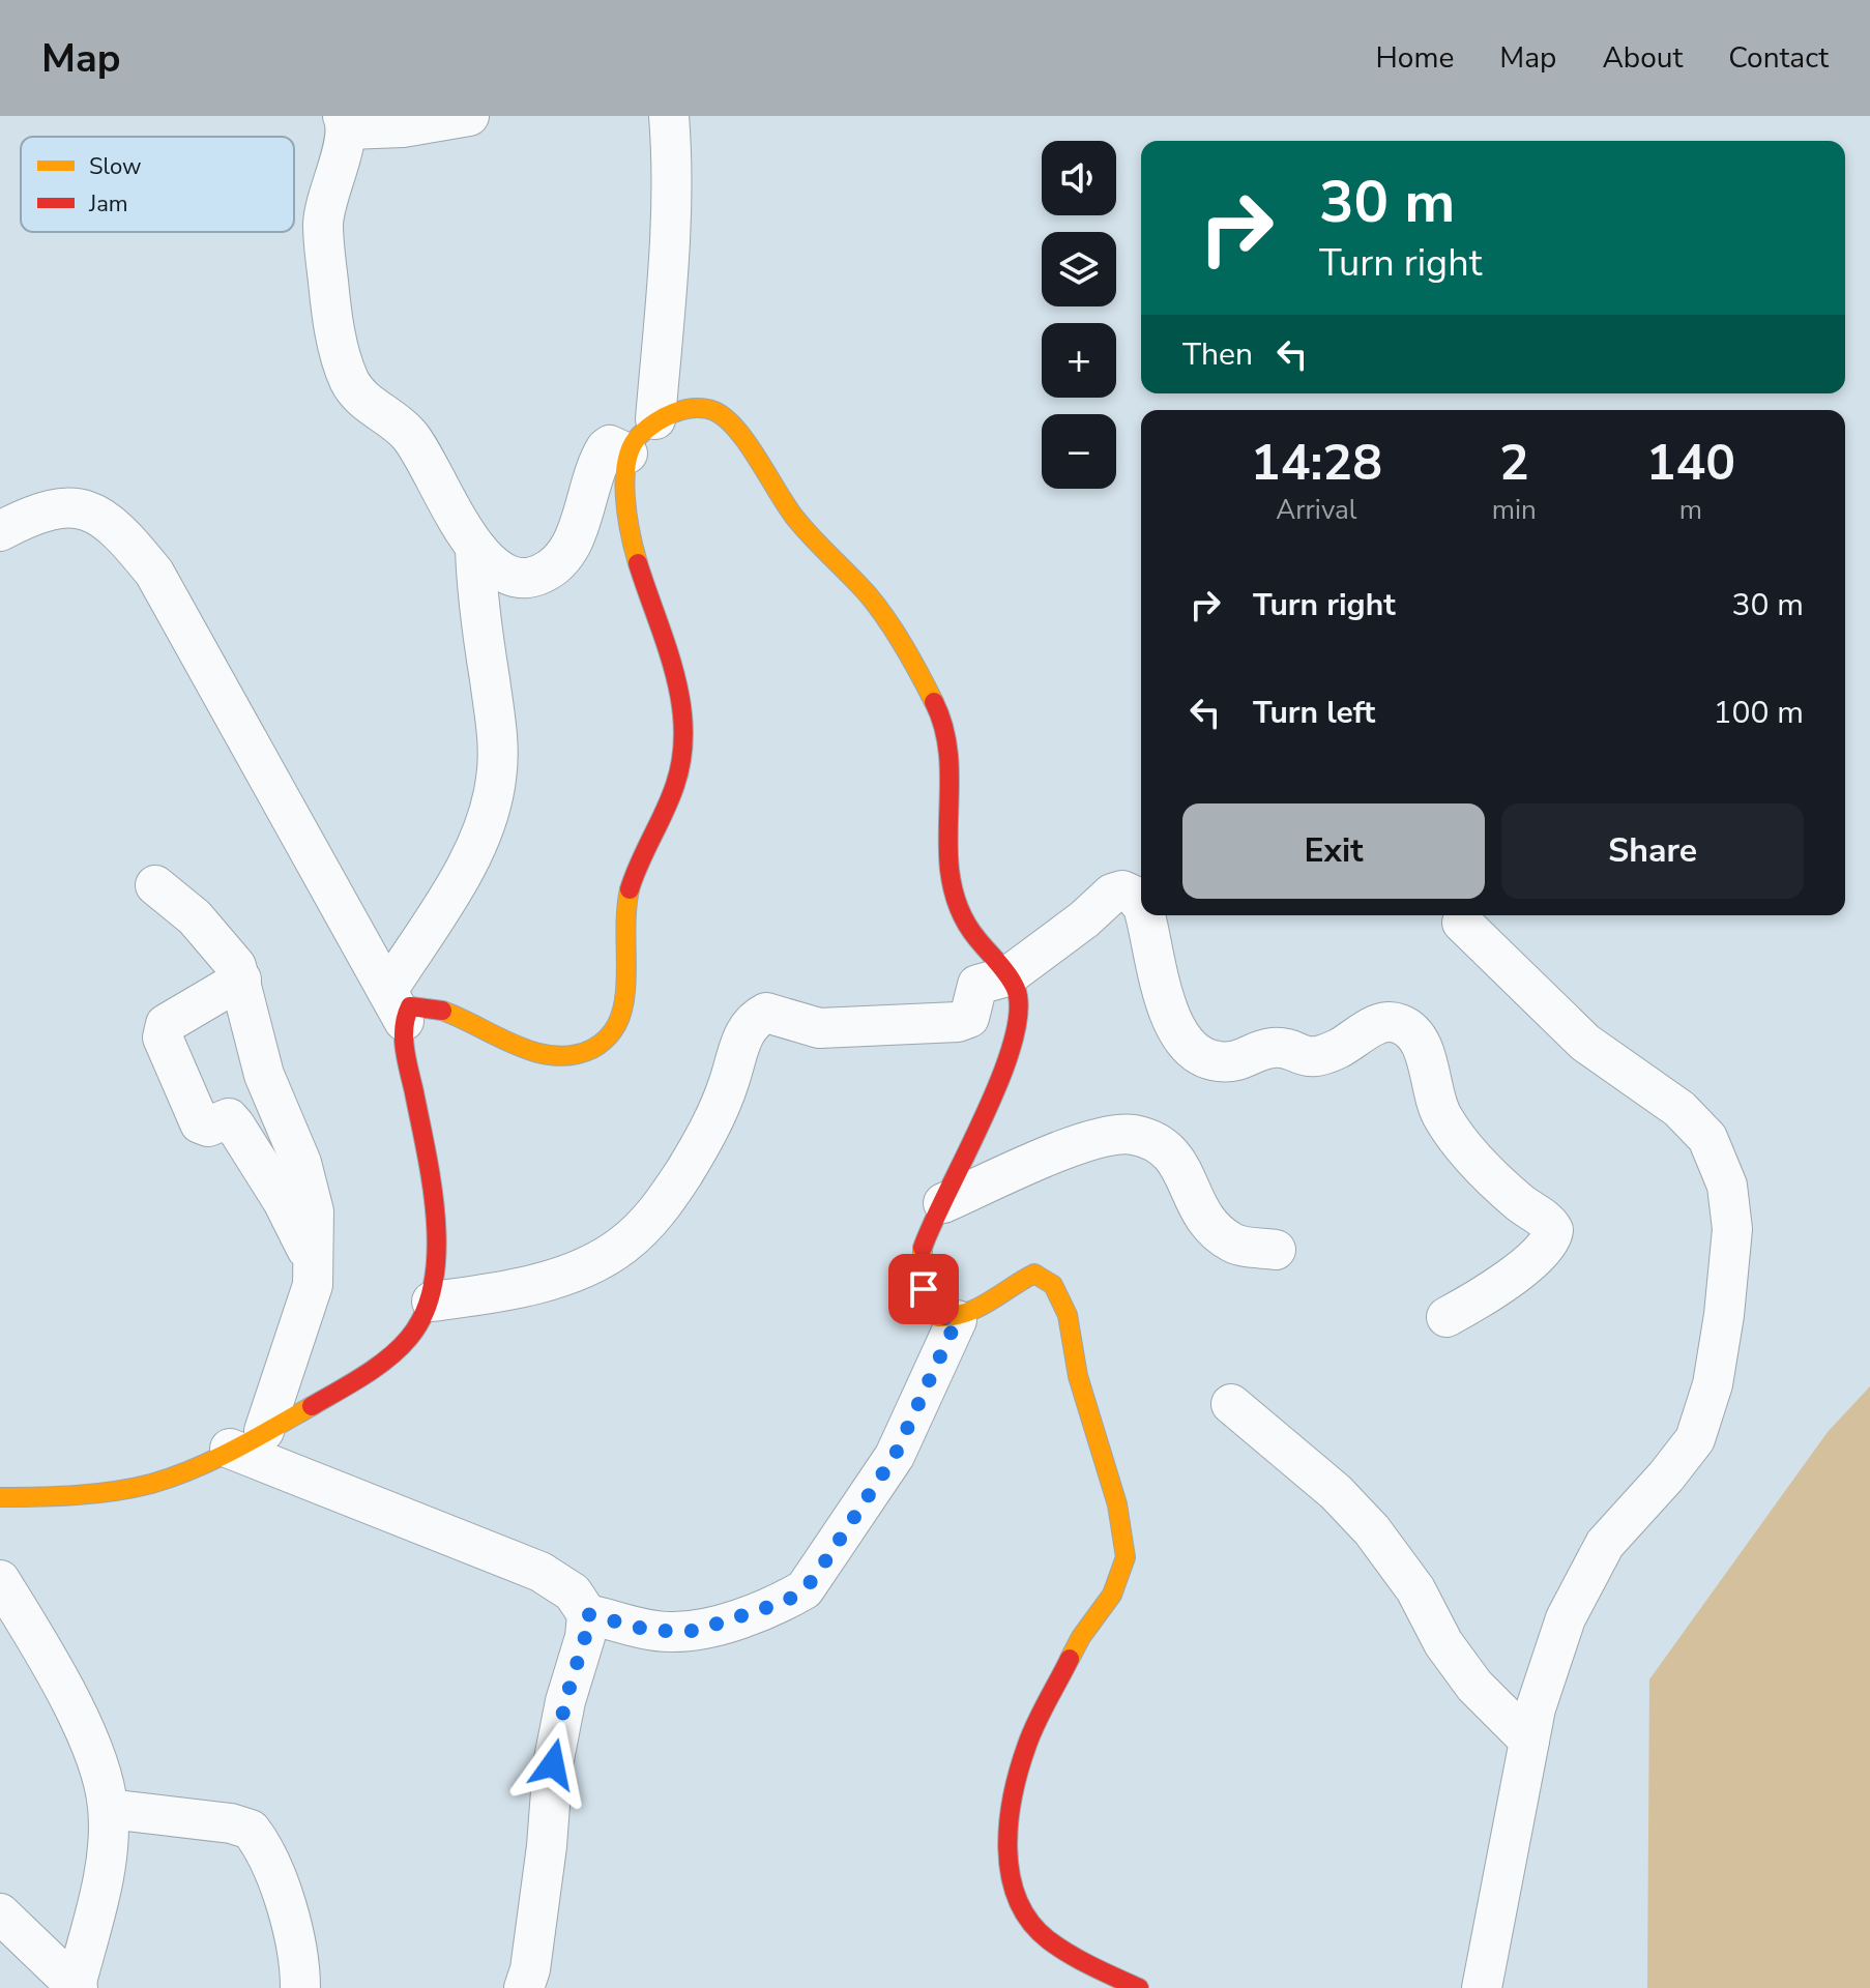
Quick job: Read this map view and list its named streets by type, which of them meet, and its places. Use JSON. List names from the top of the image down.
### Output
{
  "legend": ["Slow", "Jam"],
  "page": {
    "header": "Map",
    "nav": [
      "Home",
      "Map",
      "About",
      "Contact"
    ],
    "map_buttons": ["+", "−"],
    "turn": ["30 m", "Turn right"],
    "then": "Then",
    "eta": [
      "14:28",
      "Arrival",
      "2",
      "min",
      "140",
      "m"
    ],
    "list": [
      {
        "name": "Turn right",
        "value": "30 m"
      },
      {
        "name": "Turn left",
        "value": "100 m"
      }
    ],
    "buttons": ["Exit", "Share"]
  }
}
